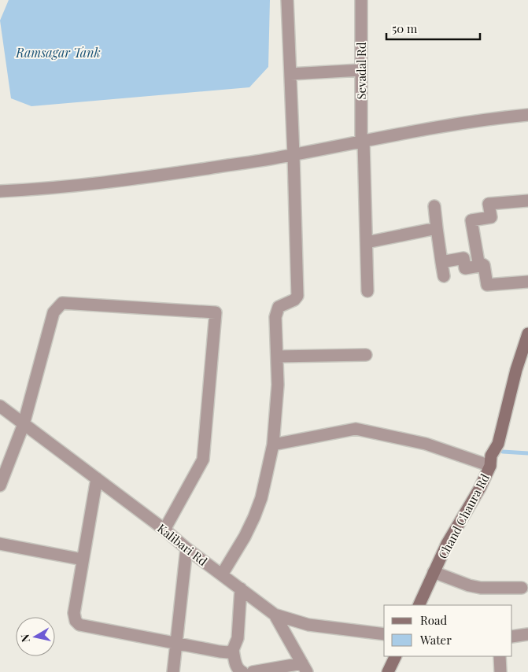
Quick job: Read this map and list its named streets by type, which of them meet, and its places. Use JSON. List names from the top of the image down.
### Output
{
  "streets": {
    "street": ["Sevadal Rd", "Chand Chaura Rd", "Kalibari Rd"]
  },
  "water": ["Ramsagar Tank"],
  "legend": ["Road", "Water"],
  "scale_bar": "50 m",
  "north": "left"
}
